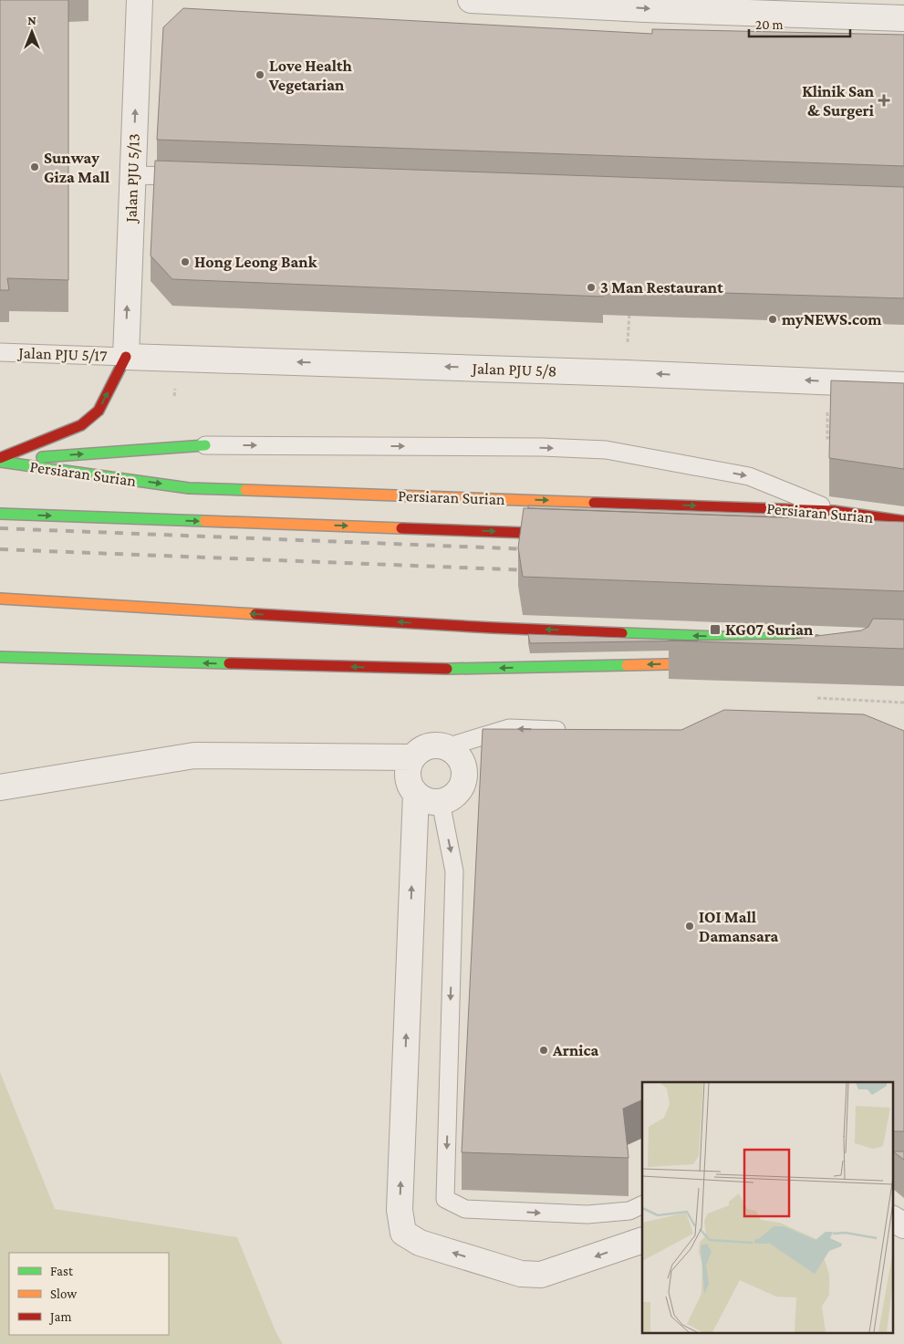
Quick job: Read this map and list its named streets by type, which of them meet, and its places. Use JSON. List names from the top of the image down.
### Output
{
  "streets": {
    "main road": ["Persiaran Surian"],
    "street": ["Jalan PJU 5/13", "Jalan PJU 5/8"],
    "lane": ["Jalan PJU 5/17"]
  },
  "crossings": [
    ["Jalan PJU 5/13", "Jalan PJU 5/17"],
    ["Jalan PJU 5/13", "Jalan PJU 5/8"],
    ["Jalan PJU 5/17", "Jalan PJU 5/8"]
  ],
  "one_way": ["Jalan PJU 5/13", "Jalan PJU 5/8"],
  "places": {
    "other": [
      "Love Health Vegetarian",
      "Sunway Giza Mall",
      "Hong Leong Bank",
      "3 Man Restaurant",
      "myNEWS.com",
      "IOI Mall Damansara",
      "Arnica"
    ],
    "health": ["Klinik San & Surgeri"],
    "transit": ["KG07 Surian"]
  },
  "legend": ["Fast", "Slow", "Jam"],
  "scale_bar": "20 m",
  "north": "top"
}
